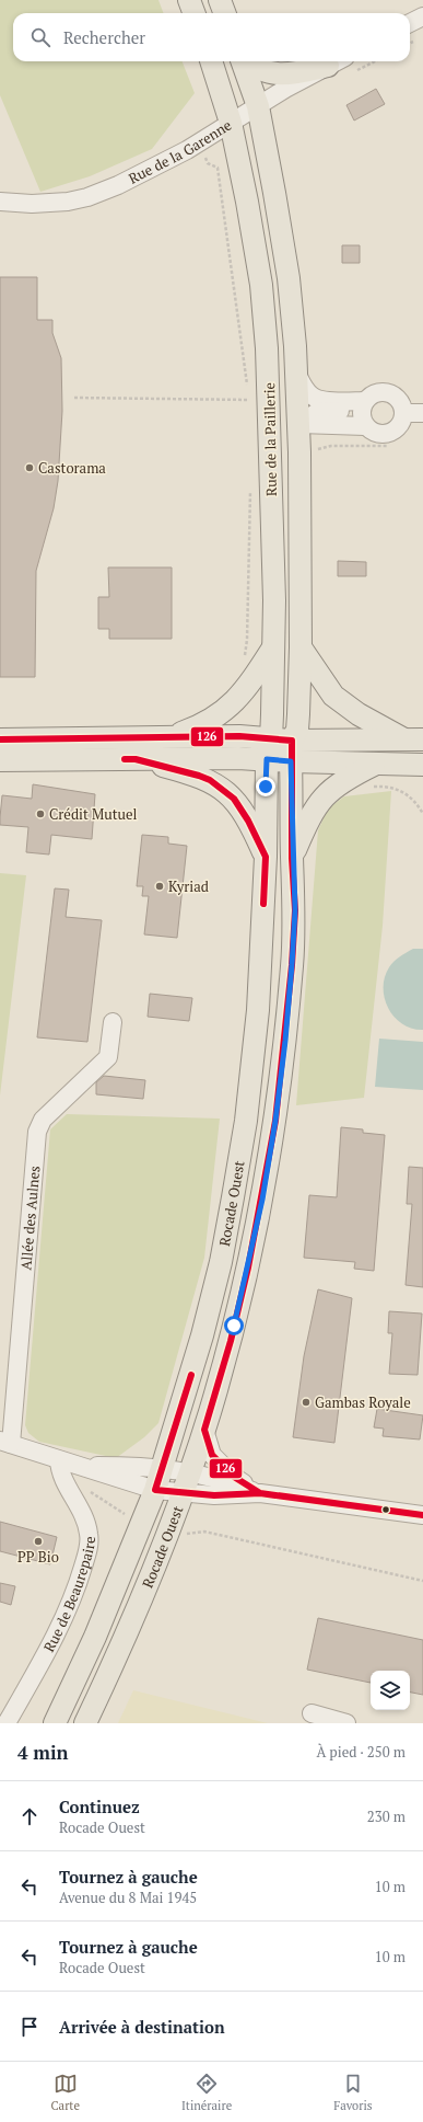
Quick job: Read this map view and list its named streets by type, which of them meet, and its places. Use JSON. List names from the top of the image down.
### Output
{
  "streets": {
    "main road": ["Rue de la Paillerie", "Rocade Ouest"],
    "street": ["Rue de la Garenne", "Allée des Aulnes", "Rue de Beaurepaire"]
  },
  "crossings": [
    ["Rue de la Garenne", "Rue de la Paillerie"],
    ["Rue de la Paillerie", "Rocade Ouest"]
  ],
  "places": [
    "Castorama",
    "Crédit Mutuel",
    "Kyriad",
    "Gambas Royale",
    "PP Bio"
  ],
  "lines": ["transit line 126"],
  "page": {
    "search": "Rechercher",
    "heading": ["4 min", "À pied · 250 m"],
    "list": [
      ["Continuez", "Rocade Ouest", "230 m"],
      ["Tournez à gauche", "Avenue du 8 Mai 1945", "10 m"],
      ["Tournez à gauche", "Rocade Ouest", "10 m"],
      "Arrivée à destination"
    ],
    "nav": ["Carte", "Itinéraire", "Favoris"]
  }
}
